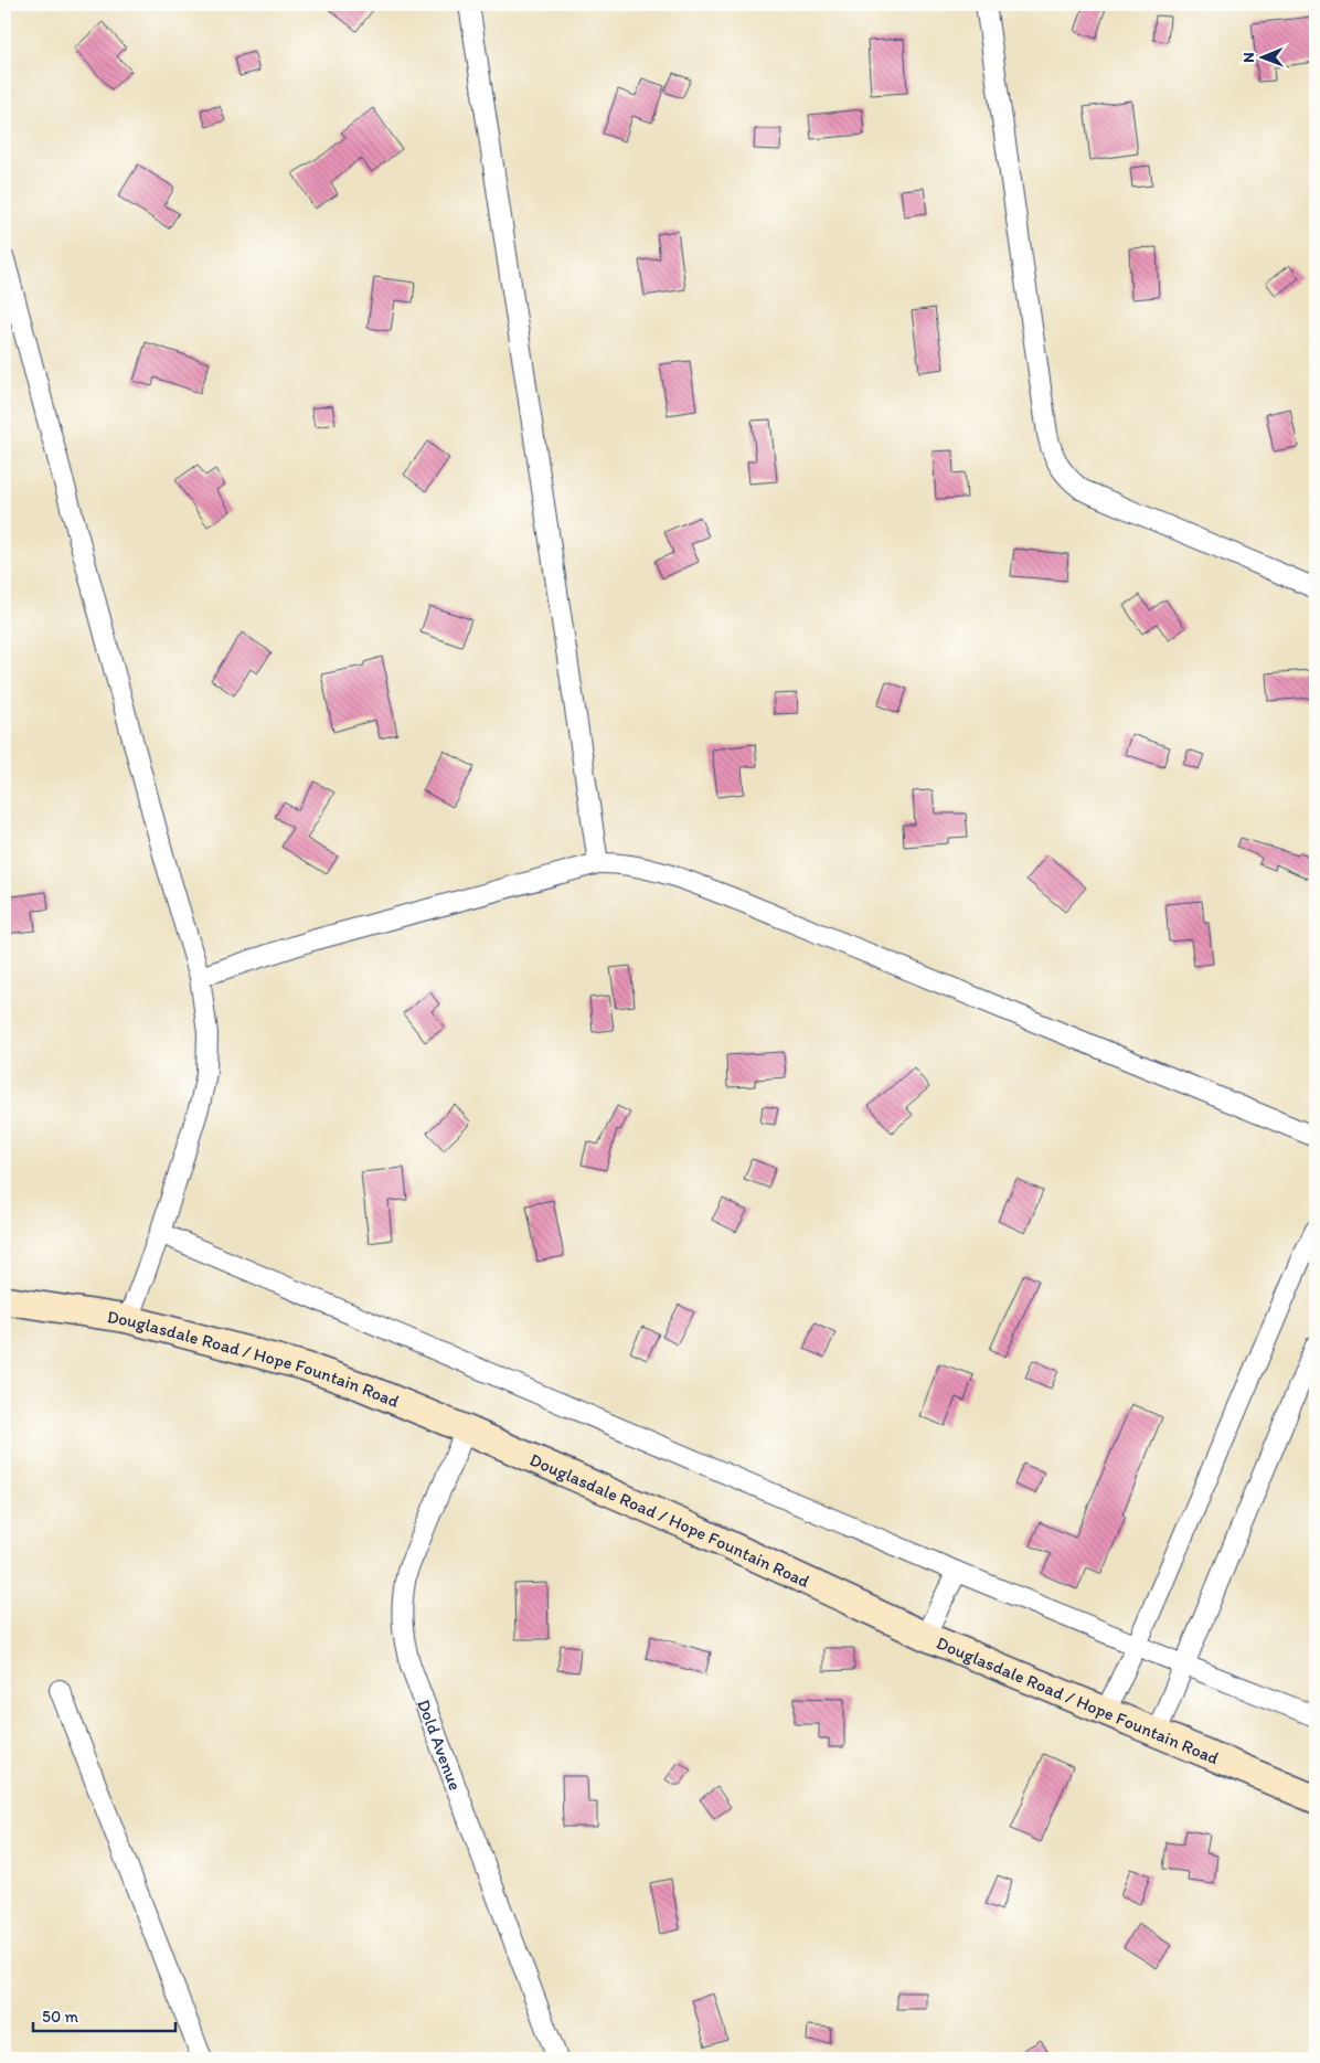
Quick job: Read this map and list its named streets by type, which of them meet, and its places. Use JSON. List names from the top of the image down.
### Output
{
  "streets": {
    "main road": ["Douglasdale Road / Hope Fountain Road"],
    "street": ["Dold Avenue"]
  },
  "crossings": [
    ["Douglasdale Road / Hope Fountain Road", "Dold Avenue"]
  ],
  "scale_bar": "50 m",
  "north": "left"
}
